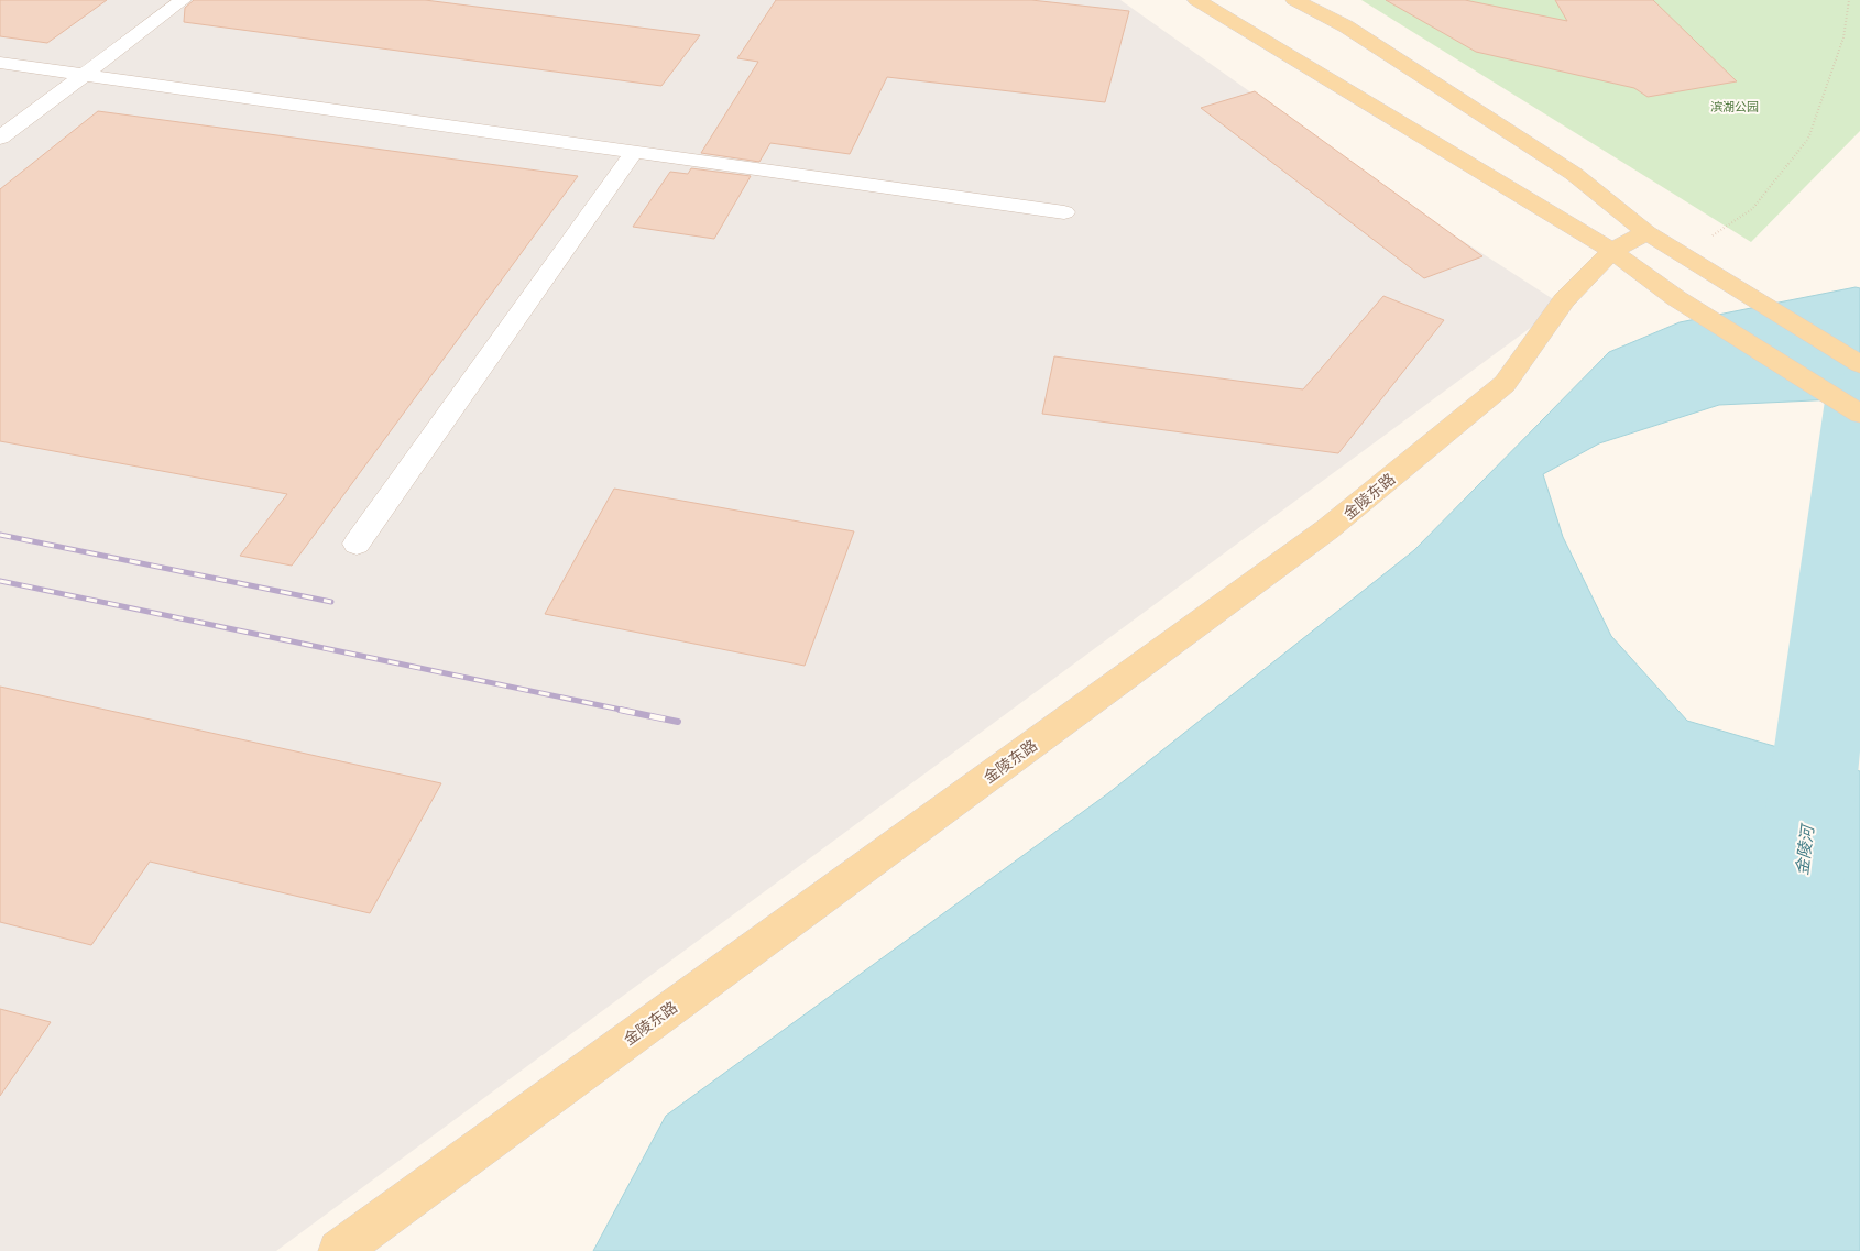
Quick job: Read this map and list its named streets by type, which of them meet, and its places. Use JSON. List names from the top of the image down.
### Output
{
  "streets": {
    "main road": ["金陵东路"]
  },
  "water": ["金陵河"],
  "parks": ["滨湖公园"]
}
